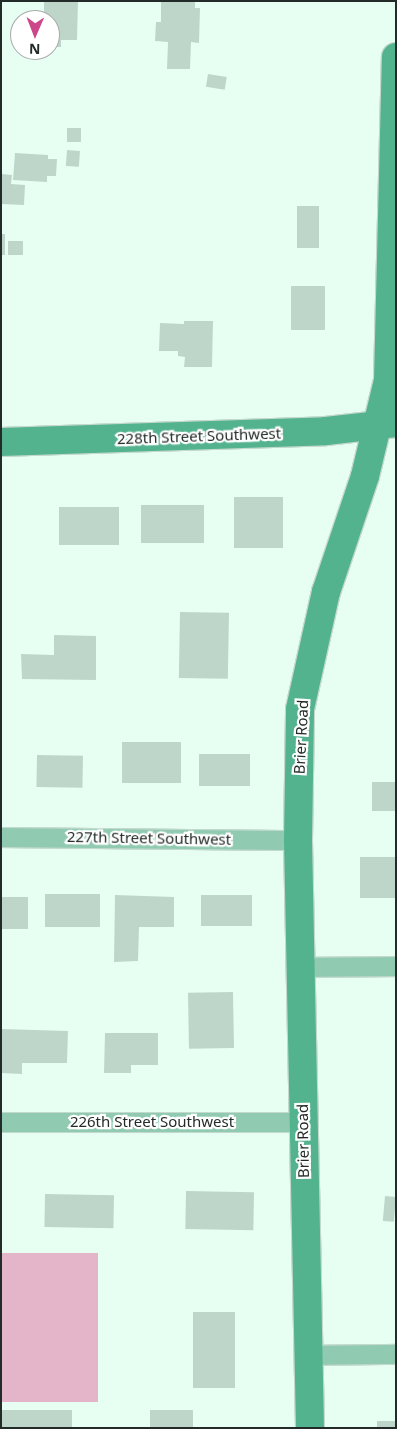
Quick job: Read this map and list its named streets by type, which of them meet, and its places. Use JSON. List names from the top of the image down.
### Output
{
  "streets": {
    "main road": ["228th Street Southwest", "Brier Road"],
    "street": ["227th Street Southwest", "226th Street Southwest"]
  },
  "crossings": [
    ["228th Street Southwest", "Brier Road"],
    ["Brier Road", "227th Street Southwest"],
    ["Brier Road", "226th Street Southwest"]
  ],
  "north": "bottom"
}
